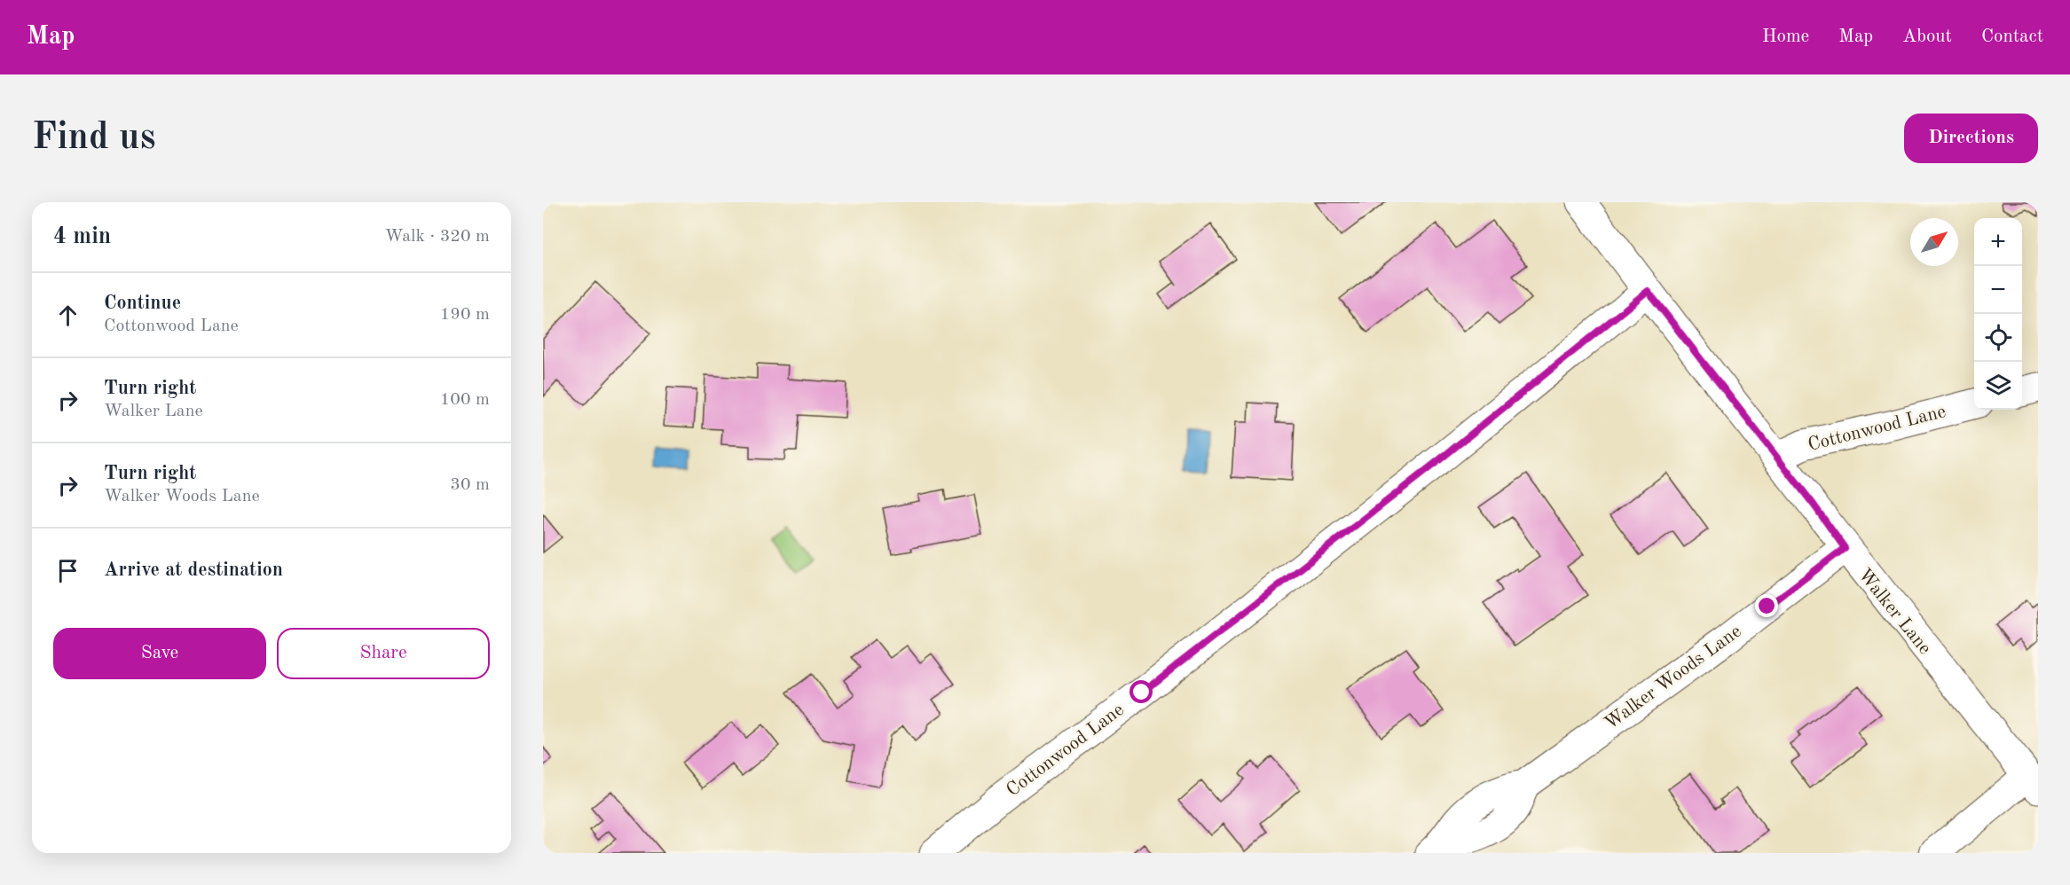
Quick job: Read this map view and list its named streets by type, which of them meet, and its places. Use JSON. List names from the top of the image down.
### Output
{
  "streets": {
    "street": ["Cottonwood Lane", "Walker Lane", "Walker Woods Lane"]
  },
  "crossings": [
    ["Cottonwood Lane", "Walker Lane"],
    ["Walker Lane", "Walker Woods Lane"]
  ],
  "north": "top right",
  "page": {
    "header": "Map",
    "nav": [
      "Home",
      "Map",
      "About",
      "Contact"
    ],
    "buttons": [
      "Directions",
      ["Save", "Share"]
    ],
    "title": "Find us",
    "heading": ["4 min", "Walk · 320 m"],
    "map_buttons": ["+", "−"],
    "list": [
      ["Continue", "Cottonwood Lane", "190 m"],
      ["Turn right", "Walker Lane", "100 m"],
      ["Turn right", "Walker Woods Lane", "30 m"],
      "Arrive at destination"
    ]
  }
}
